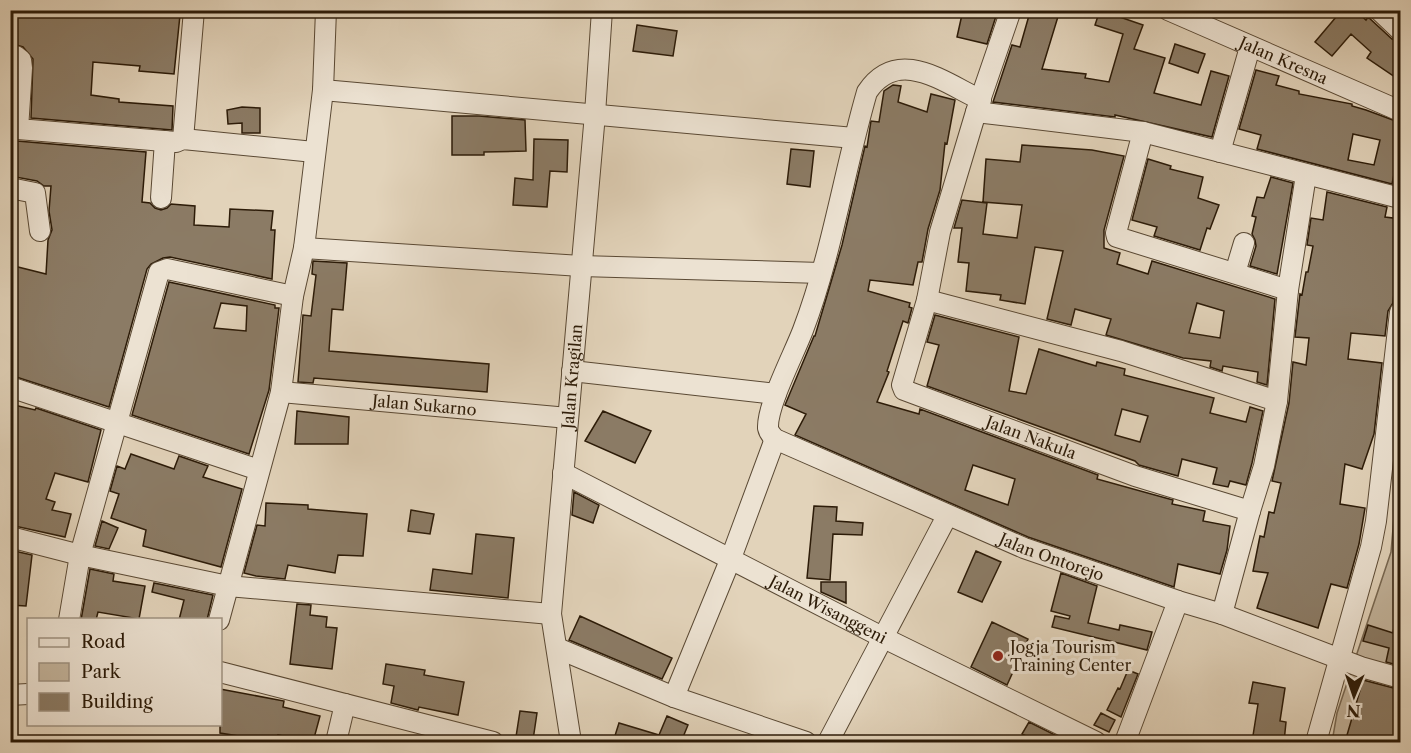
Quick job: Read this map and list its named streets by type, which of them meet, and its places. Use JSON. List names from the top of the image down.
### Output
{
  "streets": {
    "street": [
      "Jalan Kresna",
      "Jalan Kragilan",
      "Jalan Sukarno",
      "Jalan Nakula",
      "Jalan Ontorejo",
      "Jalan Wisanggeni"
    ]
  },
  "crossings": [
    ["Jalan Kragilan", "Jalan Sukarno"],
    ["Jalan Kragilan", "Jalan Wisanggeni"]
  ],
  "places": ["Jogja Tourism Training Center"],
  "legend": ["Road", "Park", "Building"],
  "north": "bottom"
}
